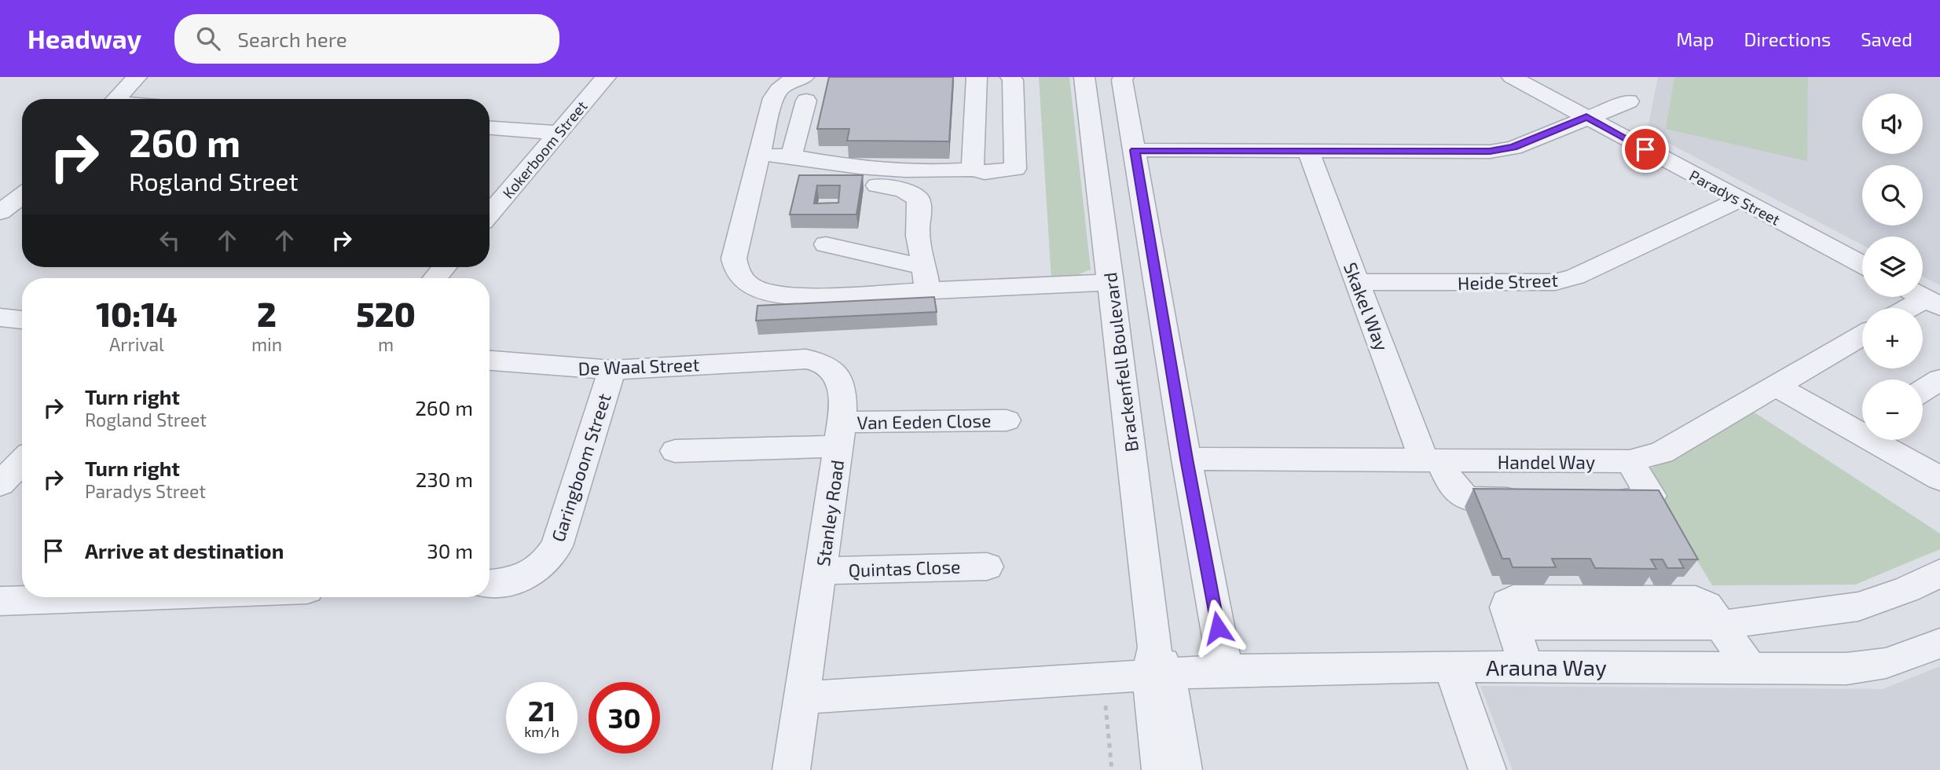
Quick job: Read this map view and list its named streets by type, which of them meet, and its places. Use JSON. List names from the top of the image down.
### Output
{
  "streets": {
    "street": [
      "Kokerboom Street",
      "Paradys Street",
      "Heide Street",
      "Skakel Way",
      "Brackenfell Boulevard",
      "De Waal Street",
      "Van Eeden Close",
      "Handel Way",
      "Garingboom Street",
      "Stanley Road",
      "Quintas Close",
      "Arauna Way"
    ]
  },
  "crossings": [
    ["Paradys Street", "Heide Street"],
    ["Heide Street", "Skakel Way"],
    ["Skakel Way", "Handel Way"],
    ["Brackenfell Boulevard", "Arauna Way"],
    ["De Waal Street", "Garingboom Street"],
    ["De Waal Street", "Stanley Road"],
    ["Van Eeden Close", "Stanley Road"],
    ["Stanley Road", "Quintas Close"]
  ],
  "page": {
    "header": "Headway",
    "search": "Search here",
    "nav": ["Map", "Directions", "Saved"],
    "map_buttons": ["+", "−"],
    "turn": ["260 m", "Rogland Street"],
    "eta": [
      "10:14",
      "Arrival",
      "2",
      "min",
      "520",
      "m"
    ],
    "list": [
      {
        "name": "Turn right",
        "note": "Rogland Street",
        "value": "260 m"
      },
      {
        "name": "Turn right",
        "note": "Paradys Street",
        "value": "230 m"
      },
      {
        "name": "Arrive at destination",
        "value": "30 m"
      }
    ],
    "speed": "21 km/h",
    "limit": "30"
  }
}
